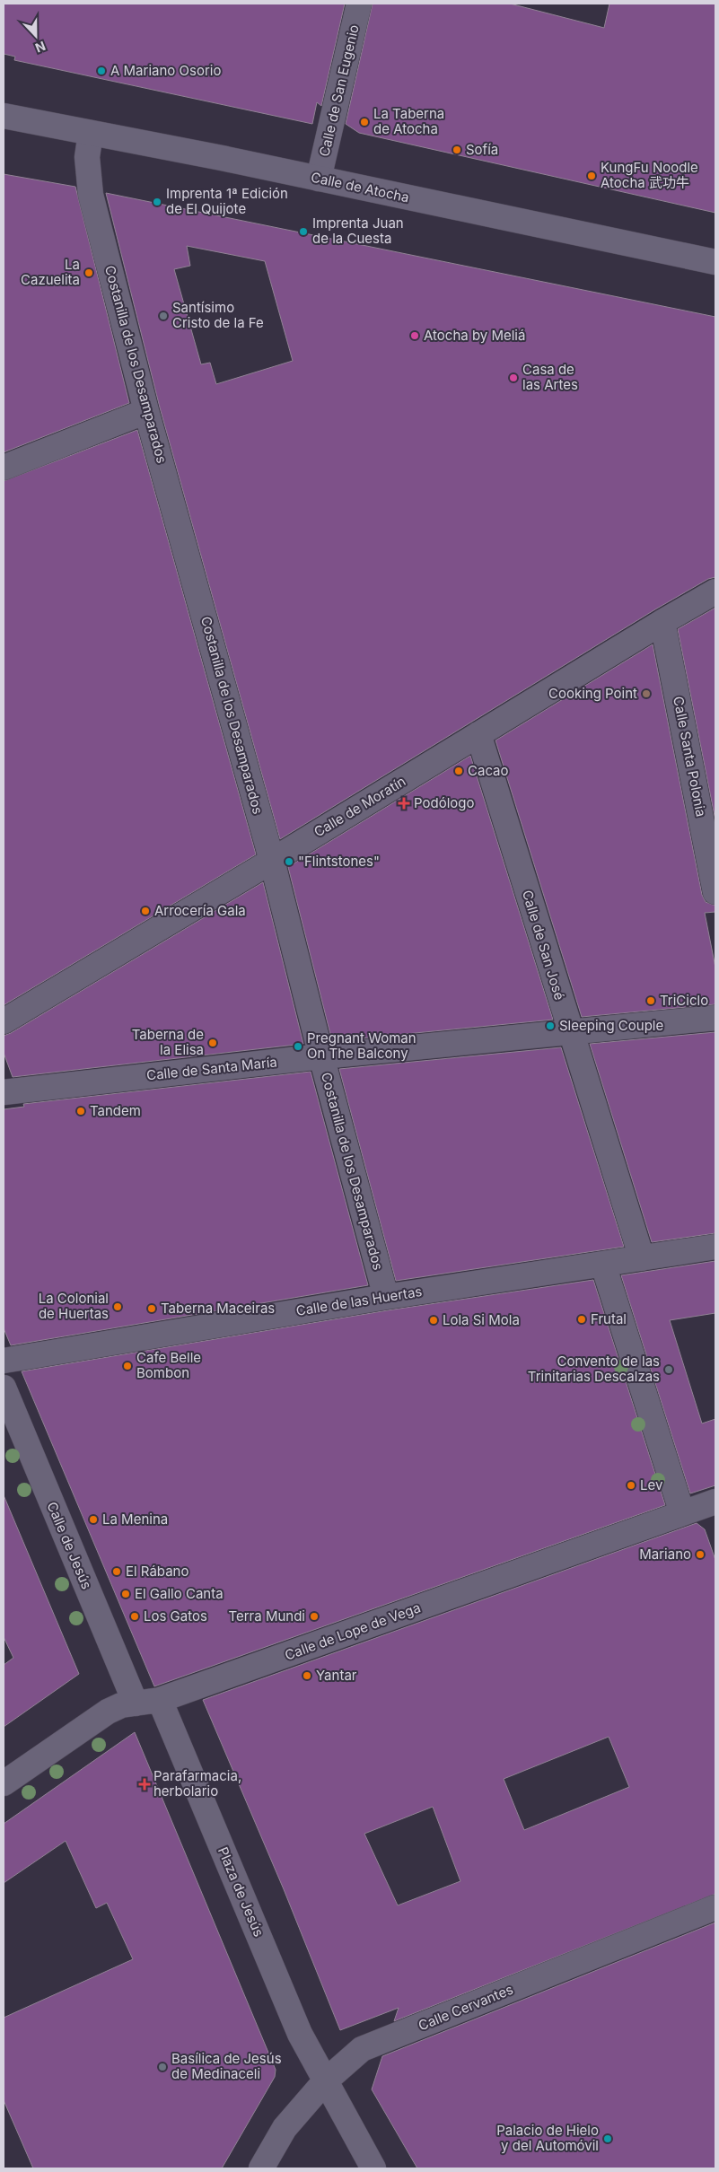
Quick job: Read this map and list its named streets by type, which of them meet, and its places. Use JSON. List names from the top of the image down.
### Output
{
  "streets": {
    "street": [
      "Calle de San Eugenio",
      "Calle de Atocha",
      "Costanilla de los Desamparados",
      "Calle Santa Polonia",
      "Calle de Moratín",
      "Calle de San José",
      "Calle de Santa María",
      "Calle de las Huertas",
      "Calle de Jesús",
      "Calle de Lope de Vega",
      "Plaza de Jesús",
      "Calle Cervantes"
    ]
  },
  "crossings": [
    ["Calle de San Eugenio", "Calle de Atocha"],
    ["Calle de Atocha", "Costanilla de los Desamparados"],
    ["Costanilla de los Desamparados", "Calle de Moratín"],
    ["Costanilla de los Desamparados", "Calle de Santa María"],
    ["Costanilla de los Desamparados", "Calle de las Huertas"],
    ["Calle Santa Polonia", "Calle de Moratín"],
    ["Calle de Moratín", "Calle de San José"],
    ["Calle de San José", "Calle de Santa María"],
    ["Calle de San José", "Calle de las Huertas"],
    ["Calle de Jesús", "Calle de Lope de Vega"],
    ["Calle de Lope de Vega", "Plaza de Jesús"],
    ["Plaza de Jesús", "Calle Cervantes"]
  ],
  "places": {
    "other": [
      "A Mariano Osorio",
      "La Taberna de Atocha",
      "Sofía",
      "KungFu Noodle Atocha 武功牛",
      "Imprenta 1ª Edición de El Quijote",
      "Imprenta Juan de la Cuesta",
      "La Cazuelita",
      "Santísimo Cristo de la Fe",
      "Atocha by Meliá",
      "Casa de las Artes",
      "Cooking Point",
      "Cacao",
      "\"Flintstones\"",
      "Arrocería Gala",
      "TriCiclo",
      "Sleeping Couple",
      "Taberna de la Elisa",
      "Pregnant Woman On The Balcony",
      "Tandem",
      "La Colonial de Huertas",
      "Taberna Maceiras",
      "Frutal",
      "Lola Si Mola",
      "Cafe Belle Bombon",
      "Convento de las Trinitarias Descalzas",
      "Lev",
      "La Menina",
      "Mariano",
      "El Rábano",
      "El Gallo Canta",
      "Los Gatos",
      "Terra Mundi",
      "Yantar",
      "Basílica de Jesús de Medinaceli",
      "Palacio de Hielo y del Automóvil"
    ],
    "health": ["Podólogo", "Parafarmacia, herbolario"]
  },
  "north": "bottom"
}
